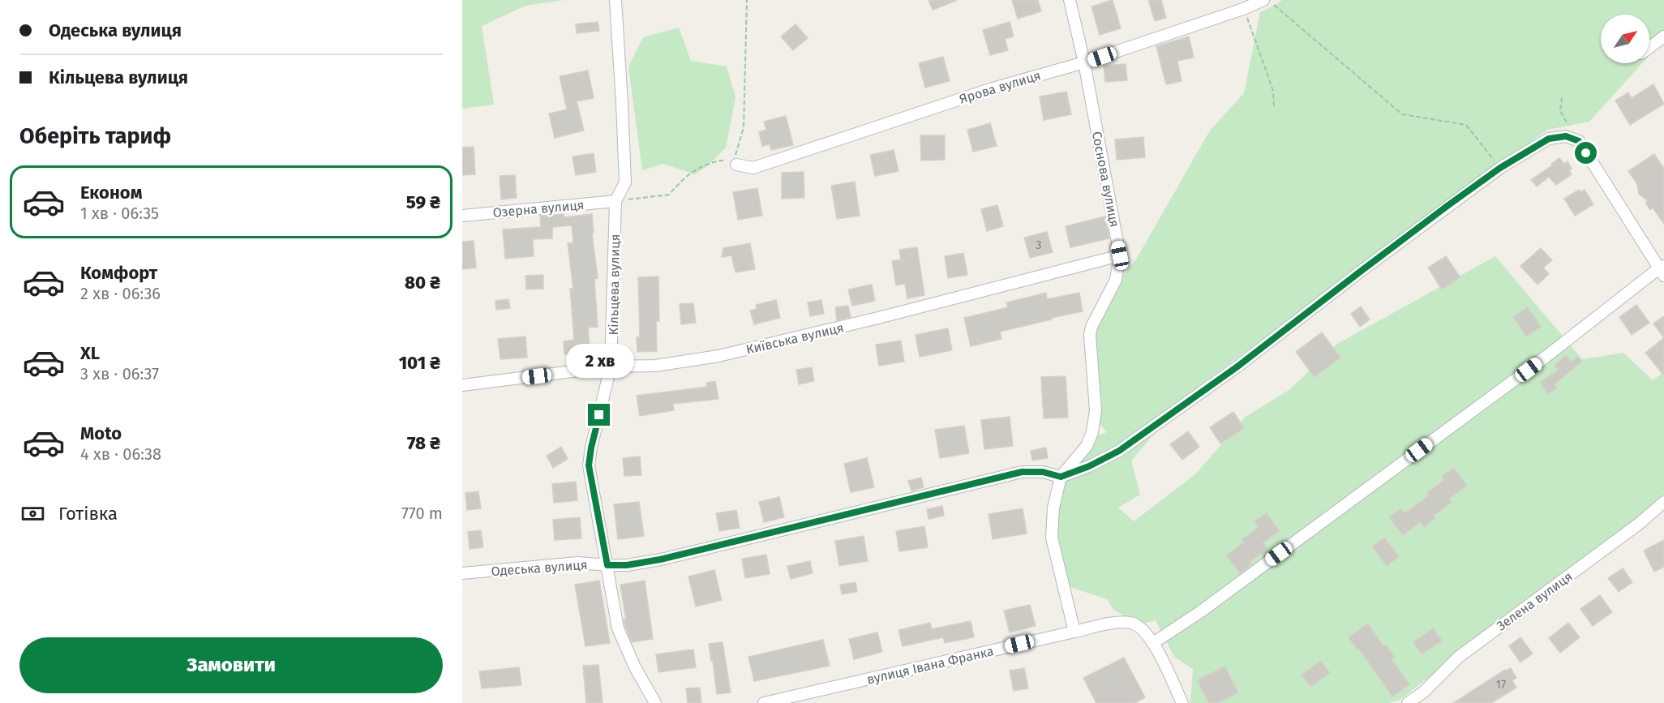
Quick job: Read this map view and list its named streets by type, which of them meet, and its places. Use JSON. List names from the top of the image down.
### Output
{
  "streets": {
    "street": [
      "Ярова вулиця",
      "Соснова вулиця",
      "Озерна вулиця",
      "Кільцева вулиця",
      "Київська вулиця",
      "Одеська вулиця",
      "Зелена вулиця",
      "вулиця Івана Франка"
    ]
  },
  "crossings": [
    ["Ярова вулиця", "Соснова вулиця"],
    ["Соснова вулиця", "Київська вулиця"],
    ["Соснова вулиця", "Одеська вулиця"],
    ["Соснова вулиця", "вулиця Івана Франка"],
    ["Озерна вулиця", "Кільцева вулиця"],
    ["Кільцева вулиця", "Київська вулиця"],
    ["Кільцева вулиця", "Одеська вулиця"]
  ],
  "house_numbers": ["3", "17"],
  "north": "top right",
  "page": {
    "banner": ["Одеська вулиця", "Кільцева вулиця"],
    "heading": "Оберіть тариф",
    "list": [
      {
        "name": "Економ",
        "note": "1 хв · 06:35",
        "value": "59 ₴"
      },
      {
        "name": "Комфорт",
        "note": "2 хв · 06:36",
        "value": "80 ₴"
      },
      {
        "name": "XL",
        "note": "3 хв · 06:37",
        "value": "101 ₴"
      },
      {
        "name": "Moto",
        "note": "4 хв · 06:38",
        "value": "78 ₴"
      }
    ],
    "bubble": "2 хв",
    "pay": ["Готівка", "770 m"],
    "buttons": "Замовити"
  }
}
